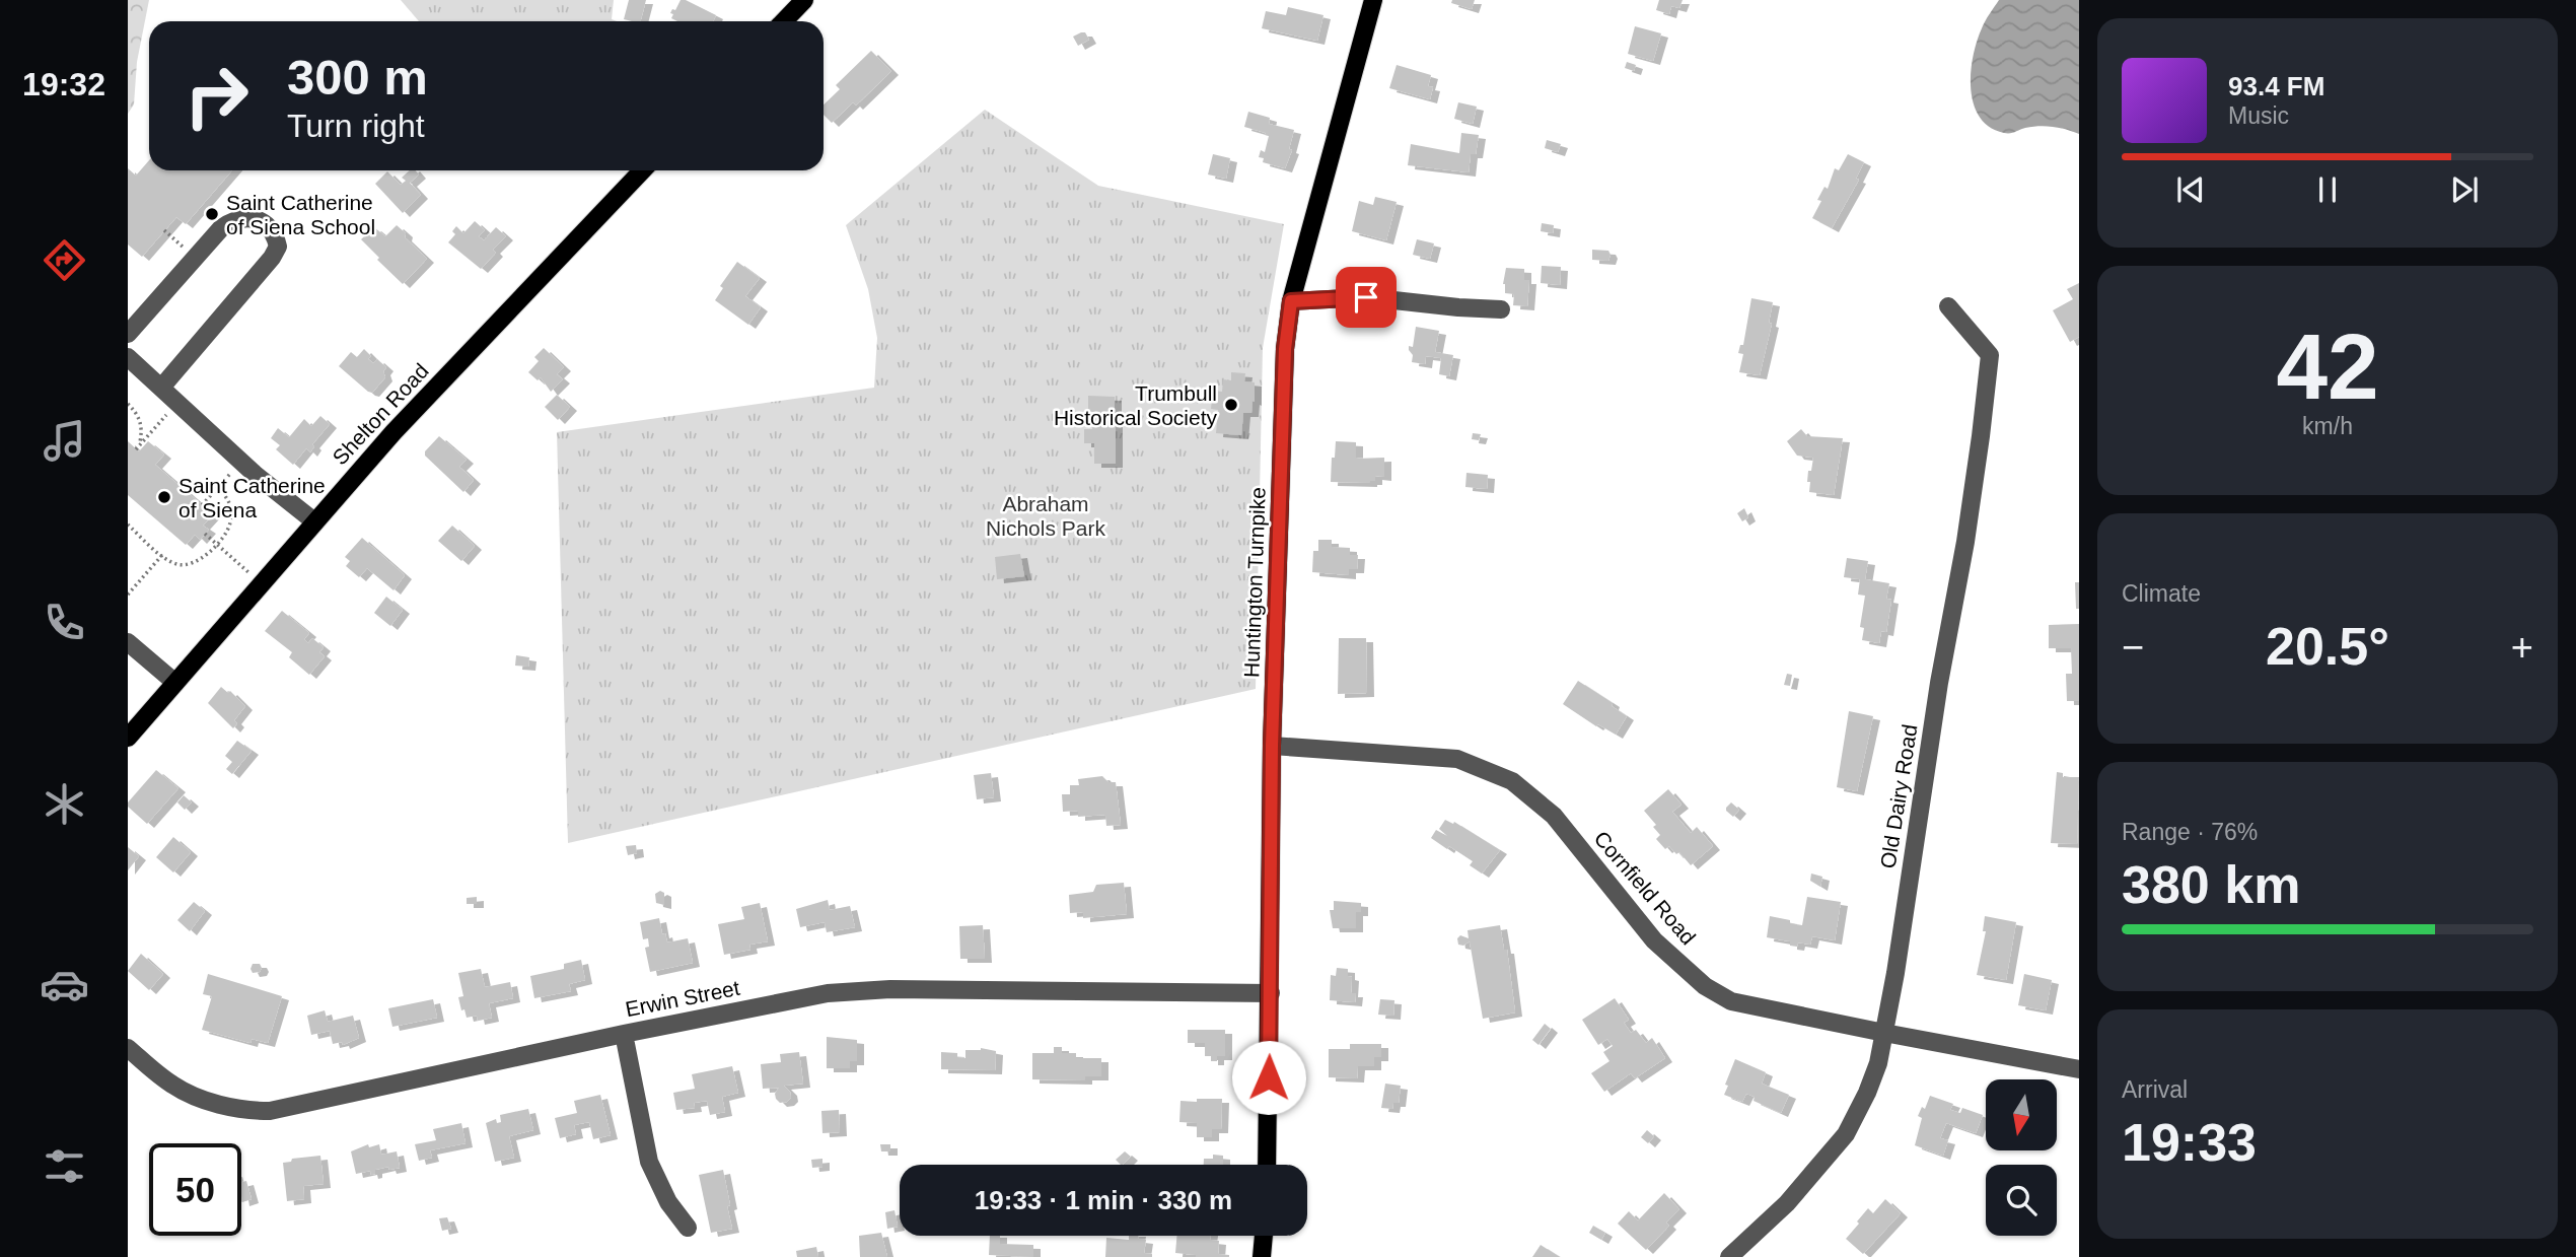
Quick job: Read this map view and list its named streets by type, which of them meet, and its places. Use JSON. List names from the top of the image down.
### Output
{
  "streets": {
    "main road": ["Shelton Road", "Huntington Turnpike"],
    "street": ["Old Dairy Road", "Cornfield Road", "Erwin Street"]
  },
  "crossings": [
    ["Huntington Turnpike", "Cornfield Road"],
    ["Huntington Turnpike", "Erwin Street"],
    ["Old Dairy Road", "Cornfield Road"]
  ],
  "parks": ["Abraham Nichols Park"],
  "places": ["Saint Catherine of Siena School", "Trumbull Historical Society", "Saint Catherine of Siena"],
  "north": "bottom",
  "page": {
    "tabs": "19:32",
    "turn": ["300 m", "Turn right"],
    "song": ["93.4 FM", "Music"],
    "tile": [
      ["42", "km/h"],
      "Climate",
      ["Range · 76%", "380 km"],
      ["Arrival", "19:33"]
    ],
    "heat": ["−", "20.5°", "+"],
    "limit": "50",
    "trip": "19:33 · 1 min · 330 m"
  }
}
